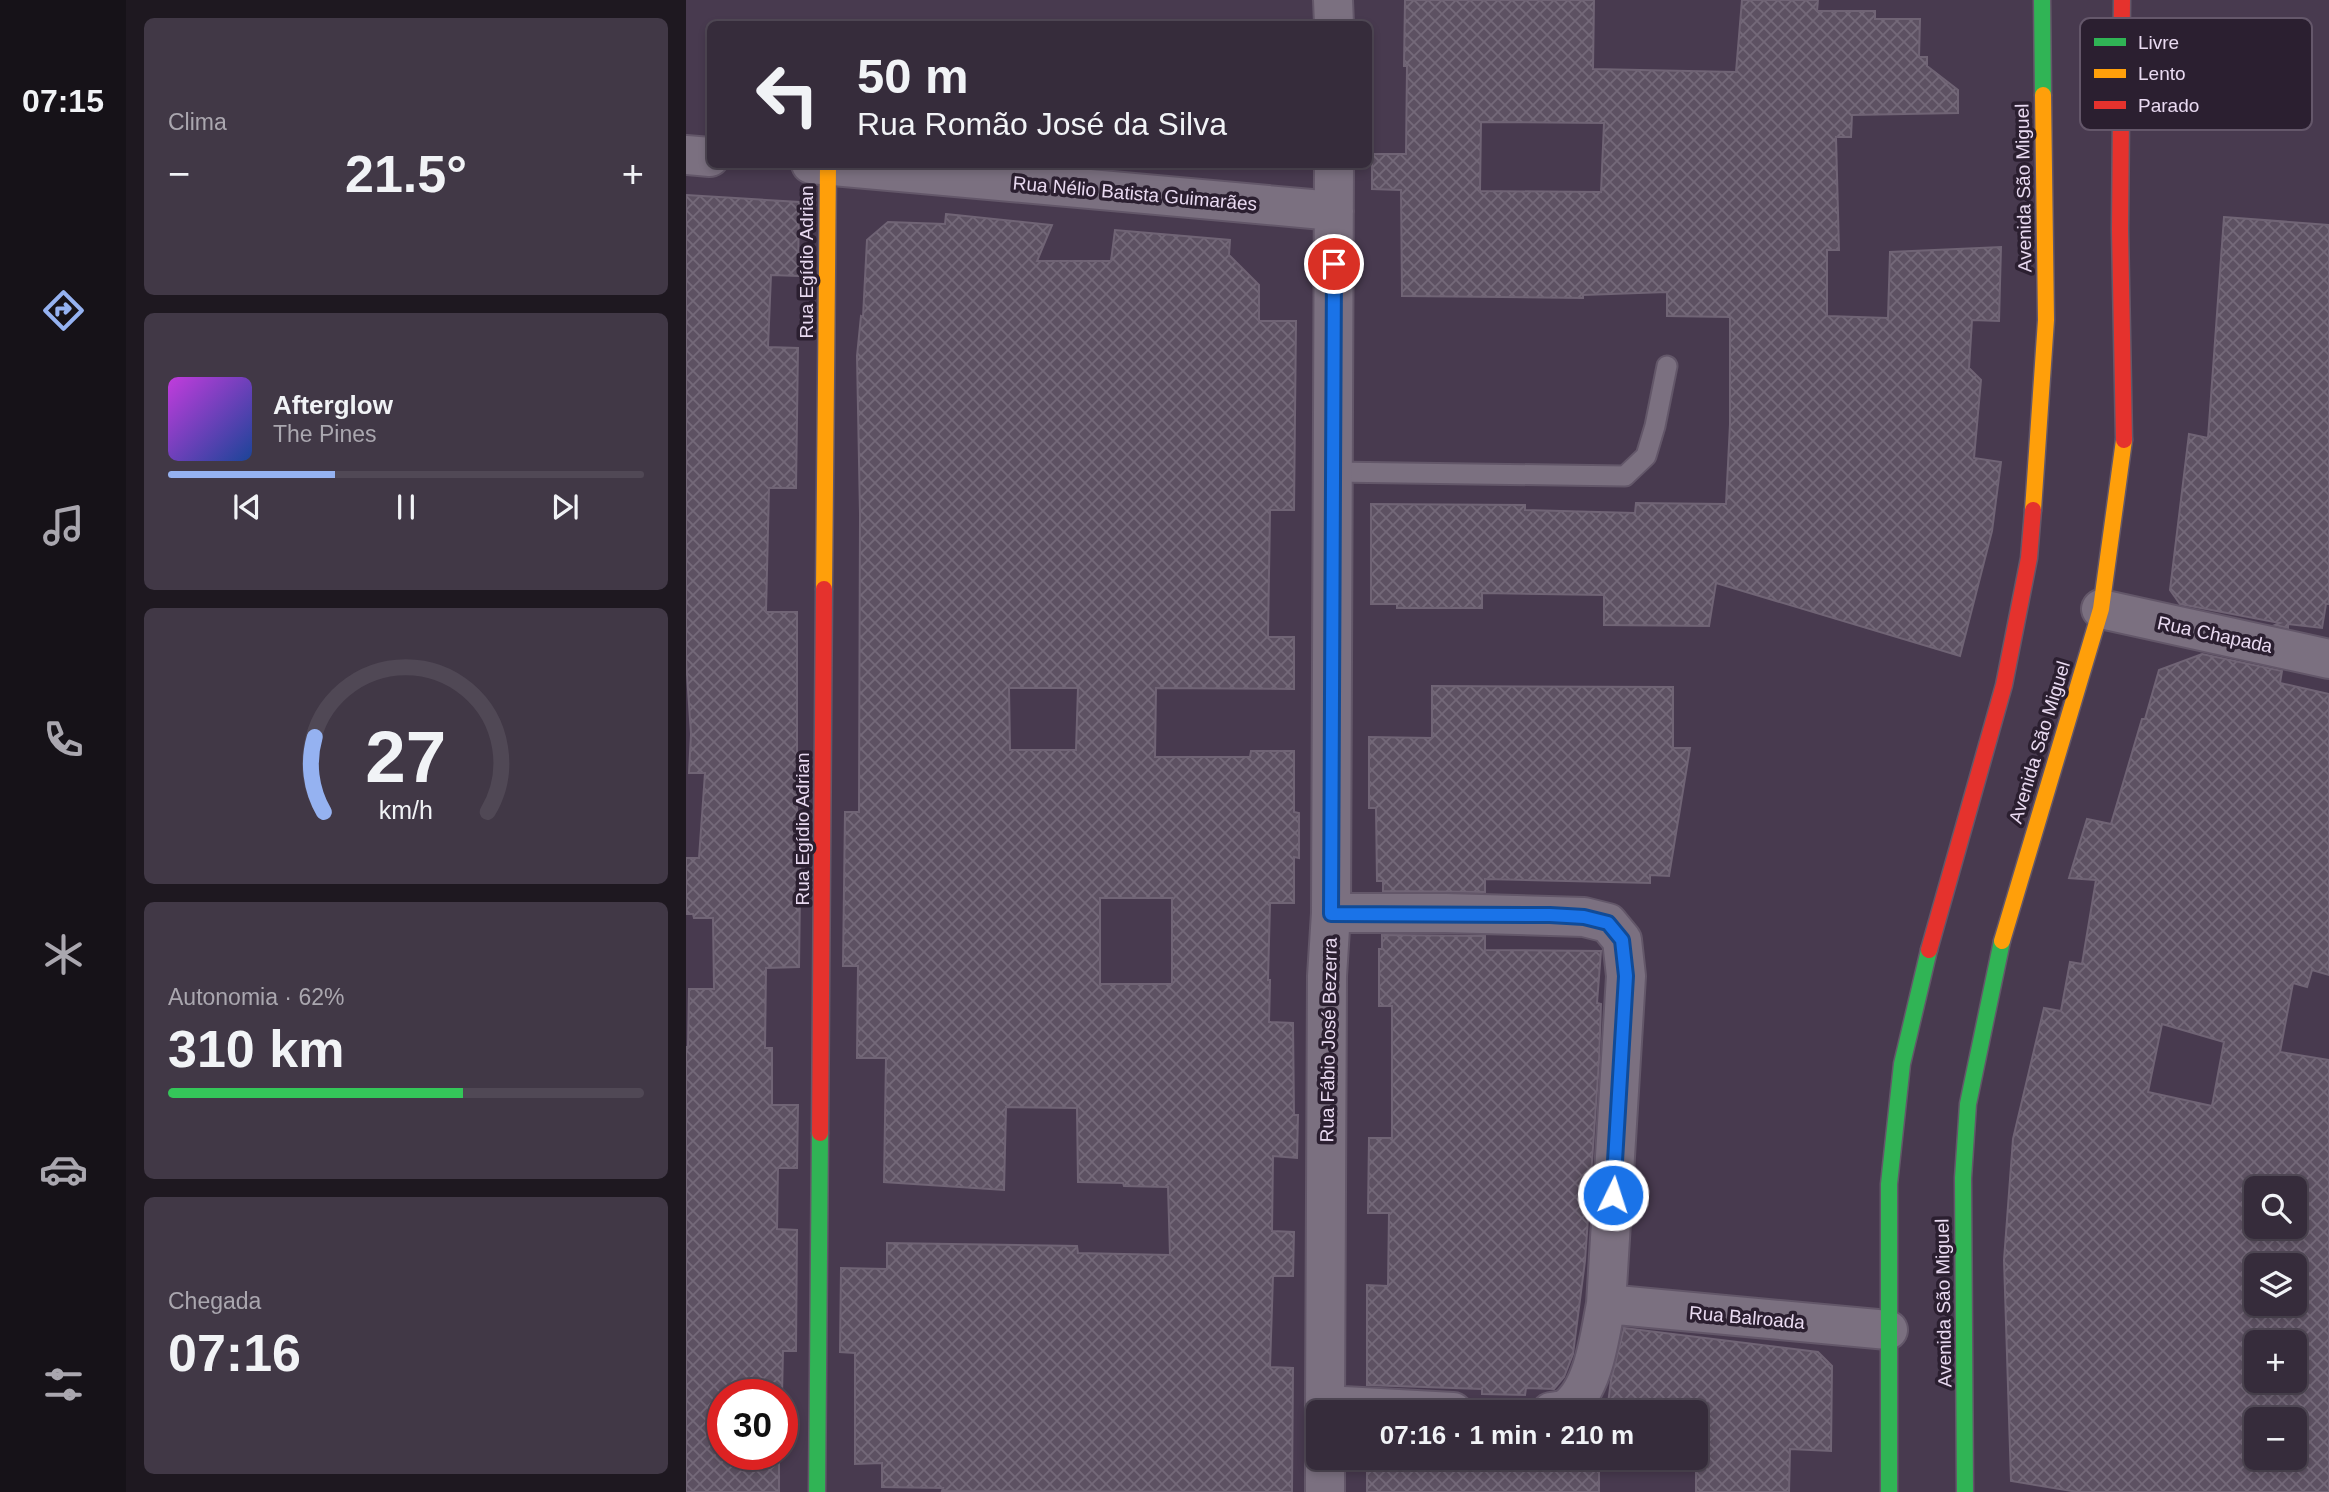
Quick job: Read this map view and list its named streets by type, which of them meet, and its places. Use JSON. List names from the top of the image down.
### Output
{
  "streets": {
    "main road": ["Avenida São Miguel", "Rua Egídio Adrian"],
    "street": [
      "Rua Nélio Batista Guimarães",
      "Rua Chapada",
      "Rua Fábio José Bezerra",
      "Rua Balroada"
    ]
  },
  "crossings": [
    ["Avenida São Miguel", "Rua Chapada"],
    ["Avenida São Miguel", "Rua Balroada"],
    ["Rua Nélio Batista Guimarães", "Rua Fábio José Bezerra"]
  ],
  "legend": ["Livre", "Lento", "Parado"],
  "page": {
    "tabs": "07:15",
    "tile": [
      "Clima",
      ["Autonomia · 62%", "310 km"],
      ["Chegada", "07:16"]
    ],
    "turn": ["50 m", "Rua Romão José da Silva"],
    "heat": ["−", "21.5°", "+"],
    "song": ["Afterglow", "The Pines"],
    "map_buttons": ["+", "−"],
    "limit": "30",
    "trip": "07:16 · 1 min · 210 m",
    "gauge": ["27", "km/h"]
  }
}
